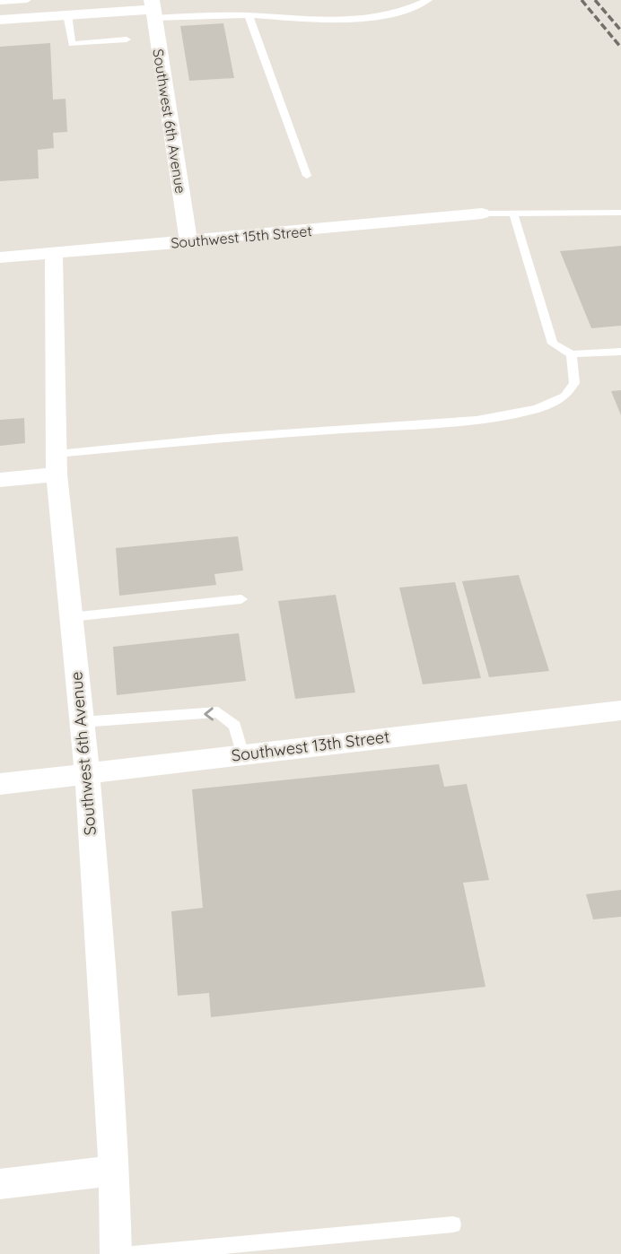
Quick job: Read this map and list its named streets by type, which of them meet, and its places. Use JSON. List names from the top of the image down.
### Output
{
  "streets": {
    "street": ["Southwest 6th Avenue", "Southwest 15th Street", "Southwest 13th Street"]
  },
  "crossings": [
    ["Southwest 6th Avenue", "Southwest 15th Street"],
    ["Southwest 6th Avenue", "Southwest 13th Street"]
  ]
}
